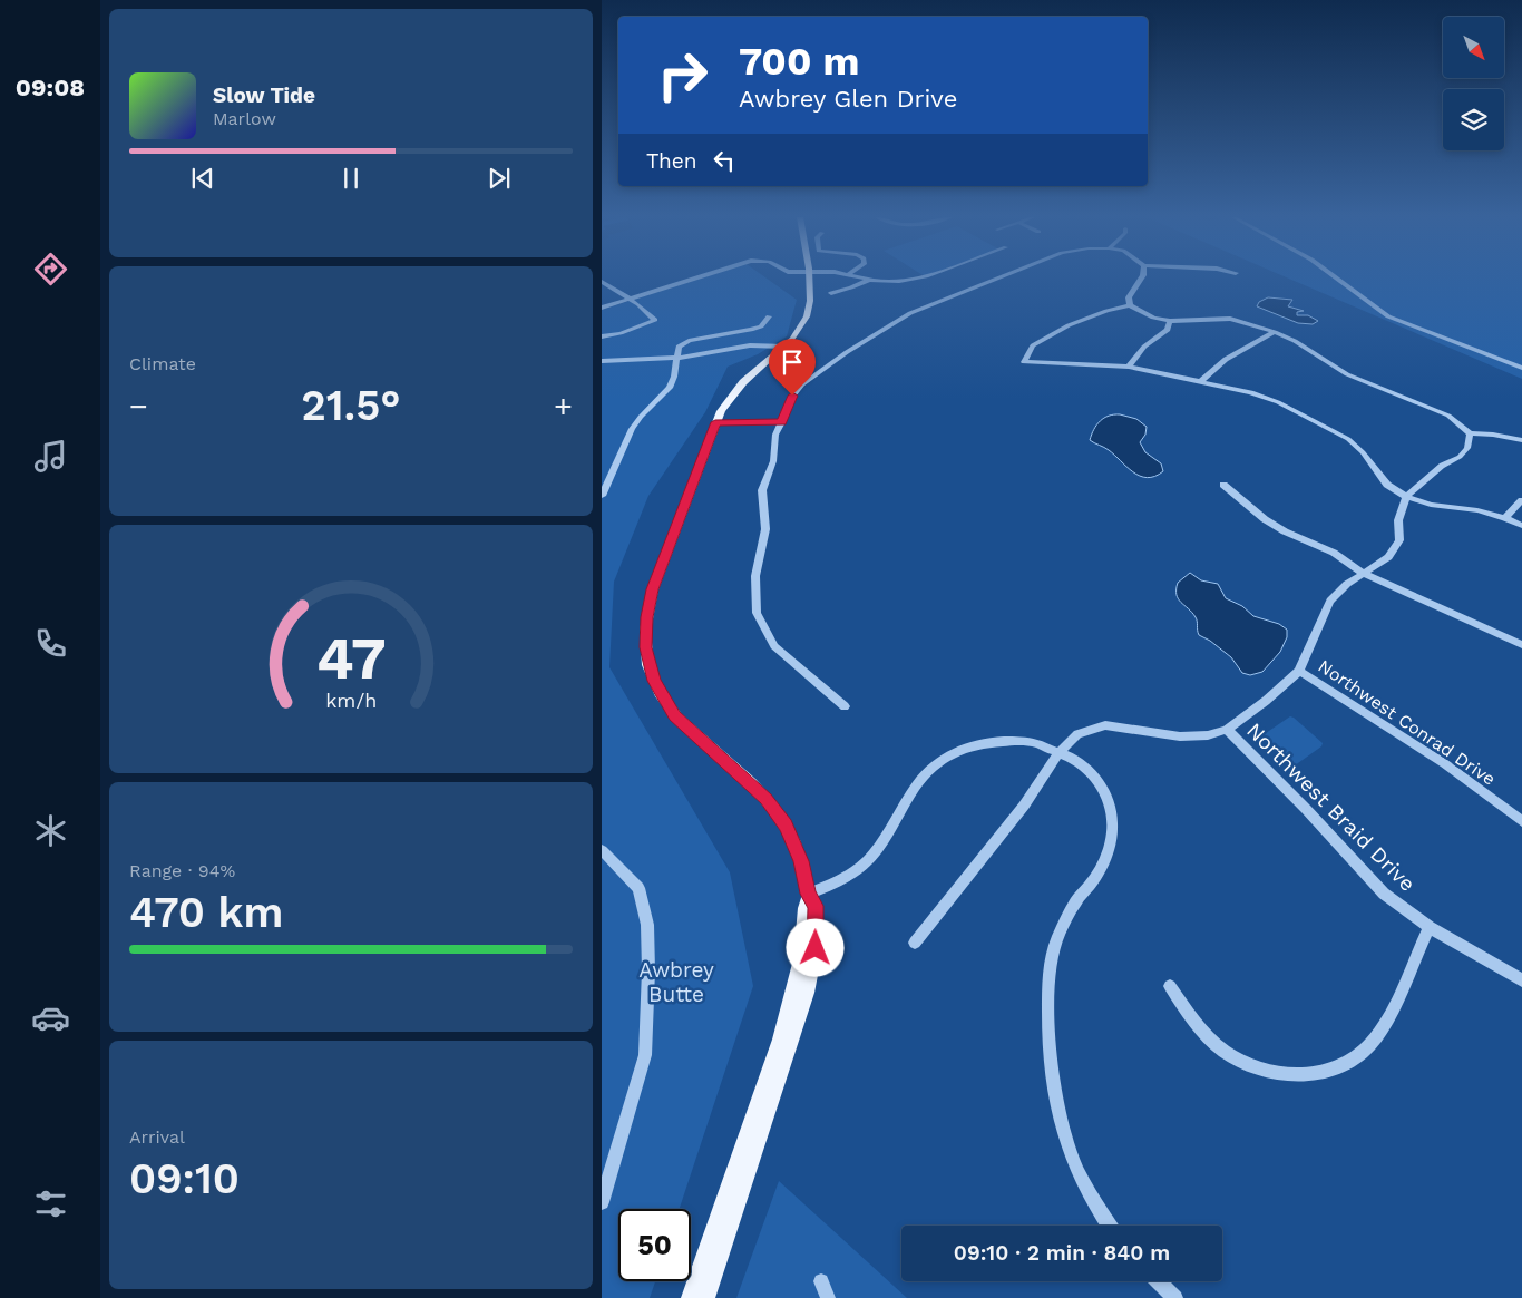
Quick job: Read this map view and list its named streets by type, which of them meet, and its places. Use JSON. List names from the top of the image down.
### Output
{
  "streets": {
    "street": ["Northwest Conrad Drive", "Northwest Braid Drive"]
  },
  "parks": ["Awbrey Butte"],
  "north": "bottom right",
  "page": {
    "tabs": "09:08",
    "turn": ["700 m", "Awbrey Glen Drive"],
    "song": ["Slow Tide", "Marlow"],
    "then": "Then",
    "tile": [
      "Climate",
      ["Range · 94%", "470 km"],
      ["Arrival", "09:10"]
    ],
    "heat": ["−", "21.5°", "+"],
    "limit": "50",
    "trip": "09:10 · 2 min · 840 m",
    "gauge": ["47", "km/h"]
  }
}
